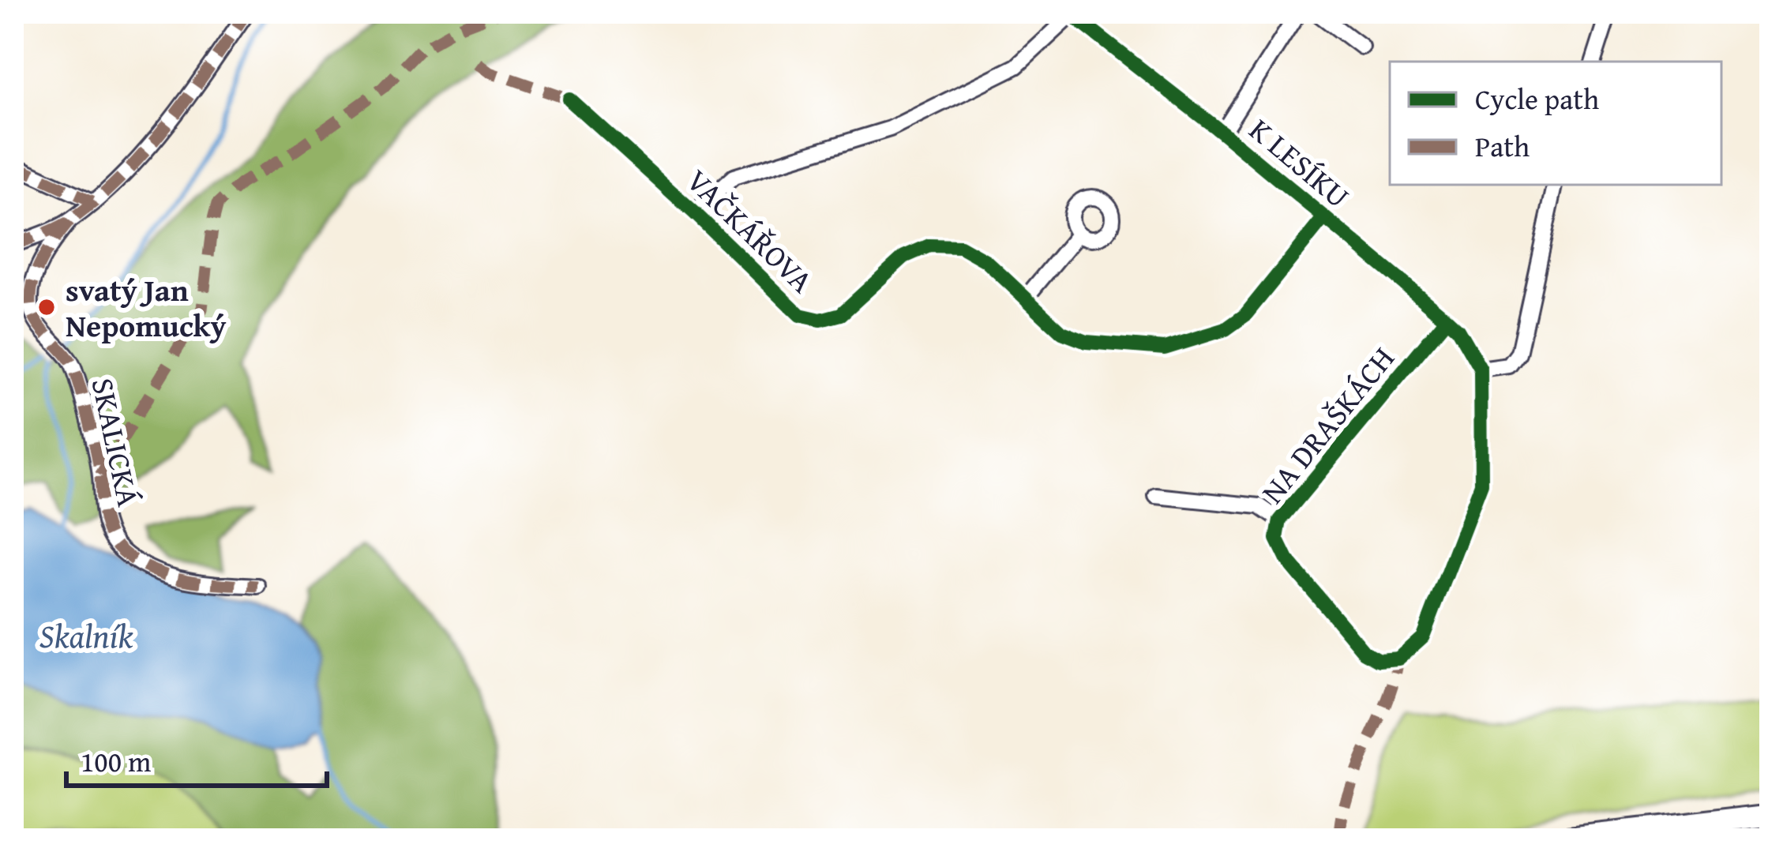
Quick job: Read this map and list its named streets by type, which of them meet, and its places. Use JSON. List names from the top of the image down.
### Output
{
  "streets": {
    "street": [
      "K LESÍKU",
      "VAČKÁŘOVA",
      "NA DRAŠKÁCH",
      "SKALICKÁ"
    ]
  },
  "crossings": [
    ["K LESÍKU", "VAČKÁŘOVA"],
    ["K LESÍKU", "NA DRAŠKÁCH"]
  ],
  "water": ["Skalník"],
  "places": ["svatý Jan Nepomucký"],
  "legend": ["Cycle path", "Path"],
  "scale_bar": "100 m"
}
